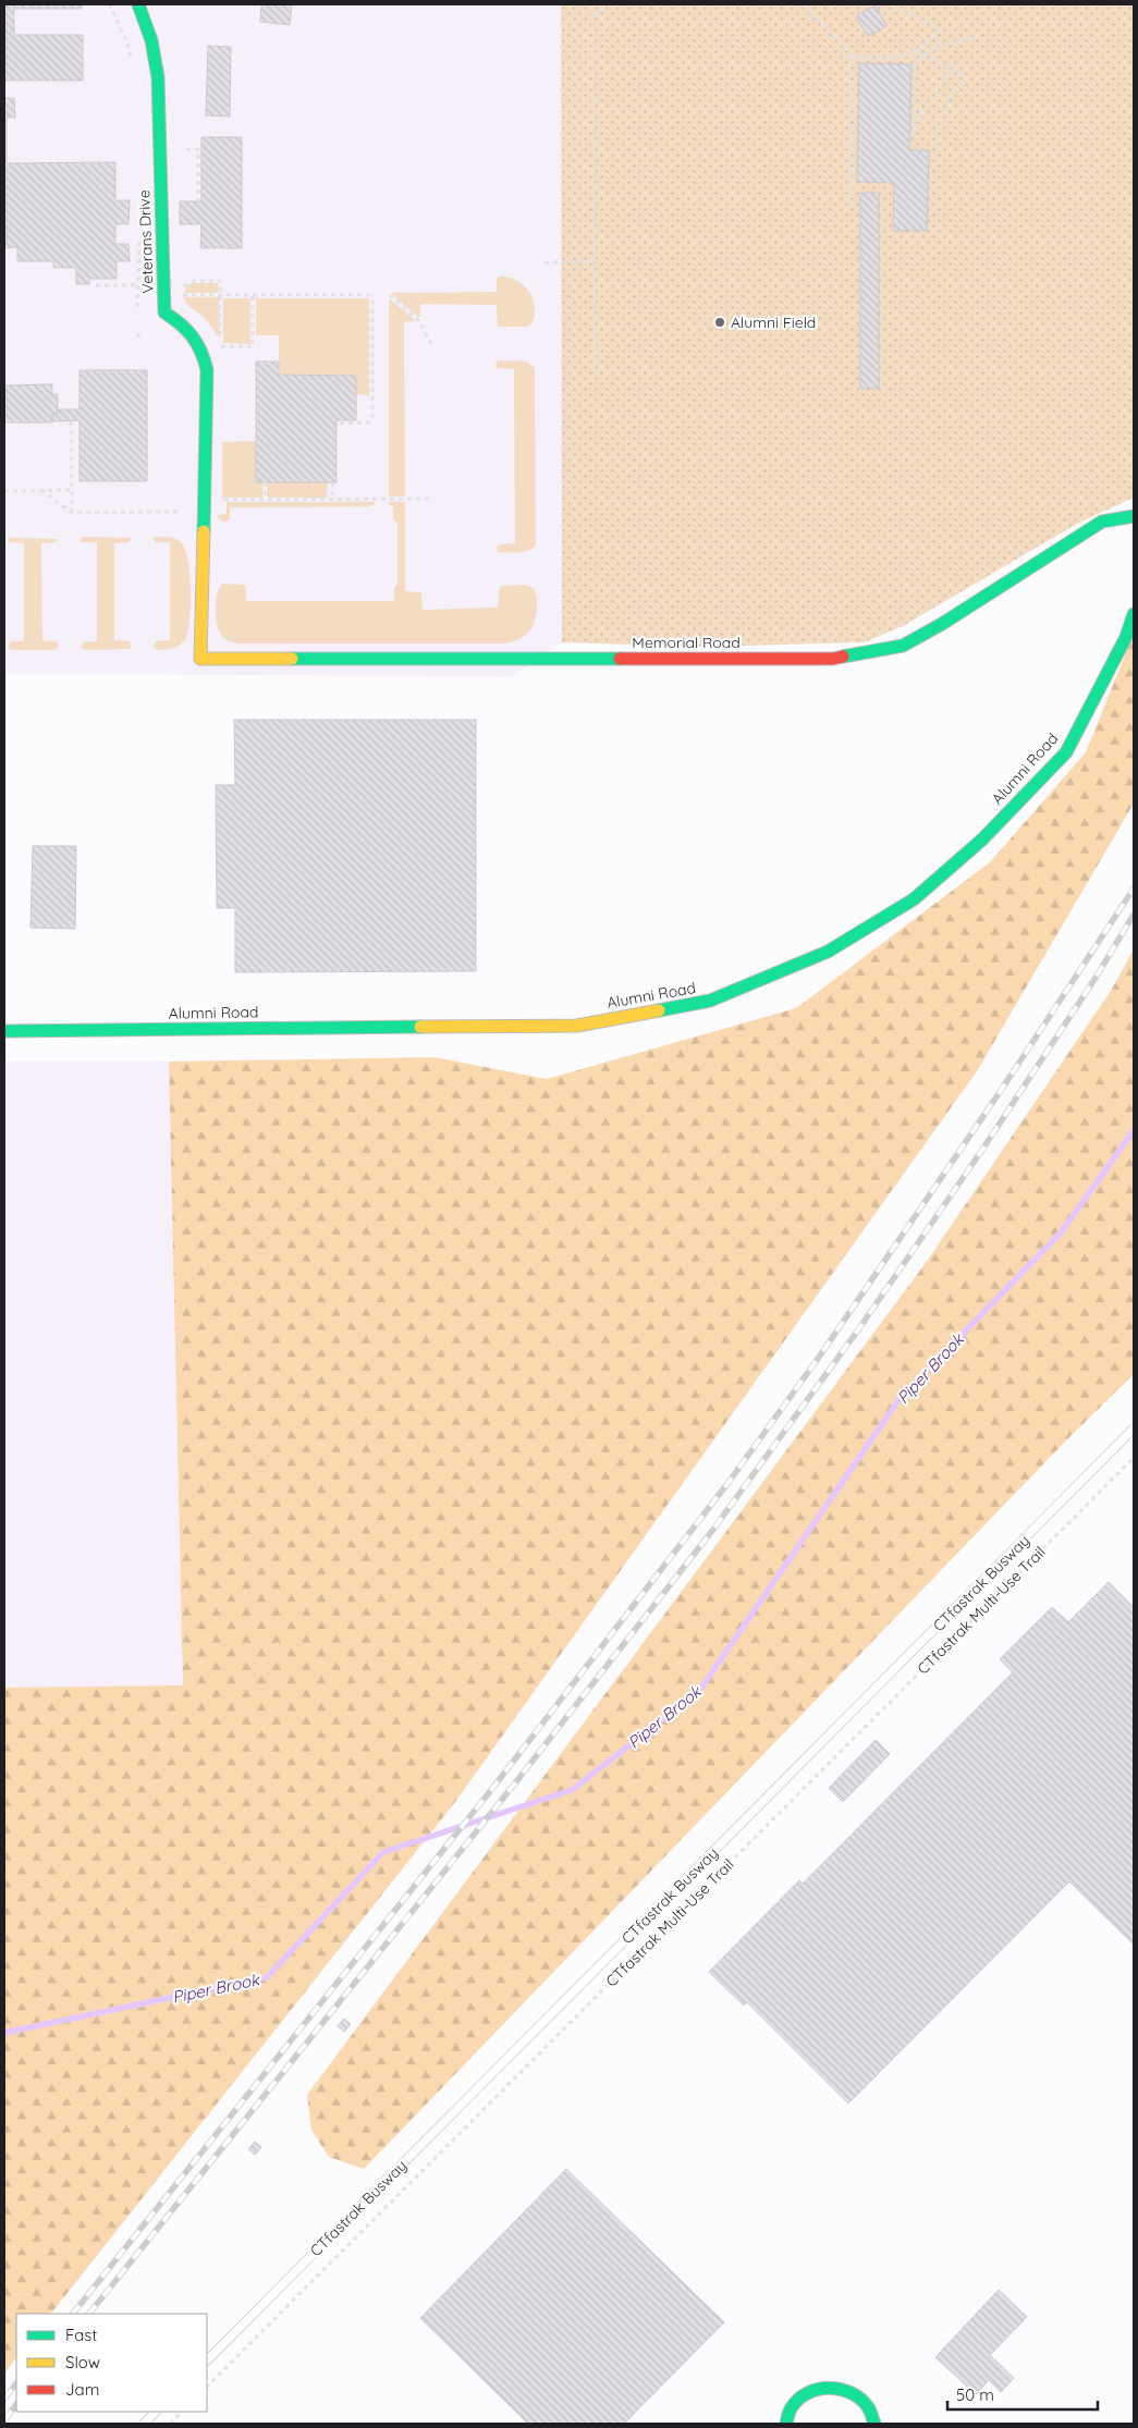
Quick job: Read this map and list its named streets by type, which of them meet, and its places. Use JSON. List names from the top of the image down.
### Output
{
  "streets": {
    "street": ["Veterans Drive", "Memorial Road", "Alumni Road"],
    "lane": ["CTfastrak Busway"],
    "path": ["CTfastrak Multi-Use Trail"]
  },
  "crossings": [
    ["Veterans Drive", "Memorial Road"]
  ],
  "water": ["Piper Brook"],
  "places": ["Alumni Field"],
  "legend": ["Fast", "Slow", "Jam"],
  "scale_bar": "50 m"
}
